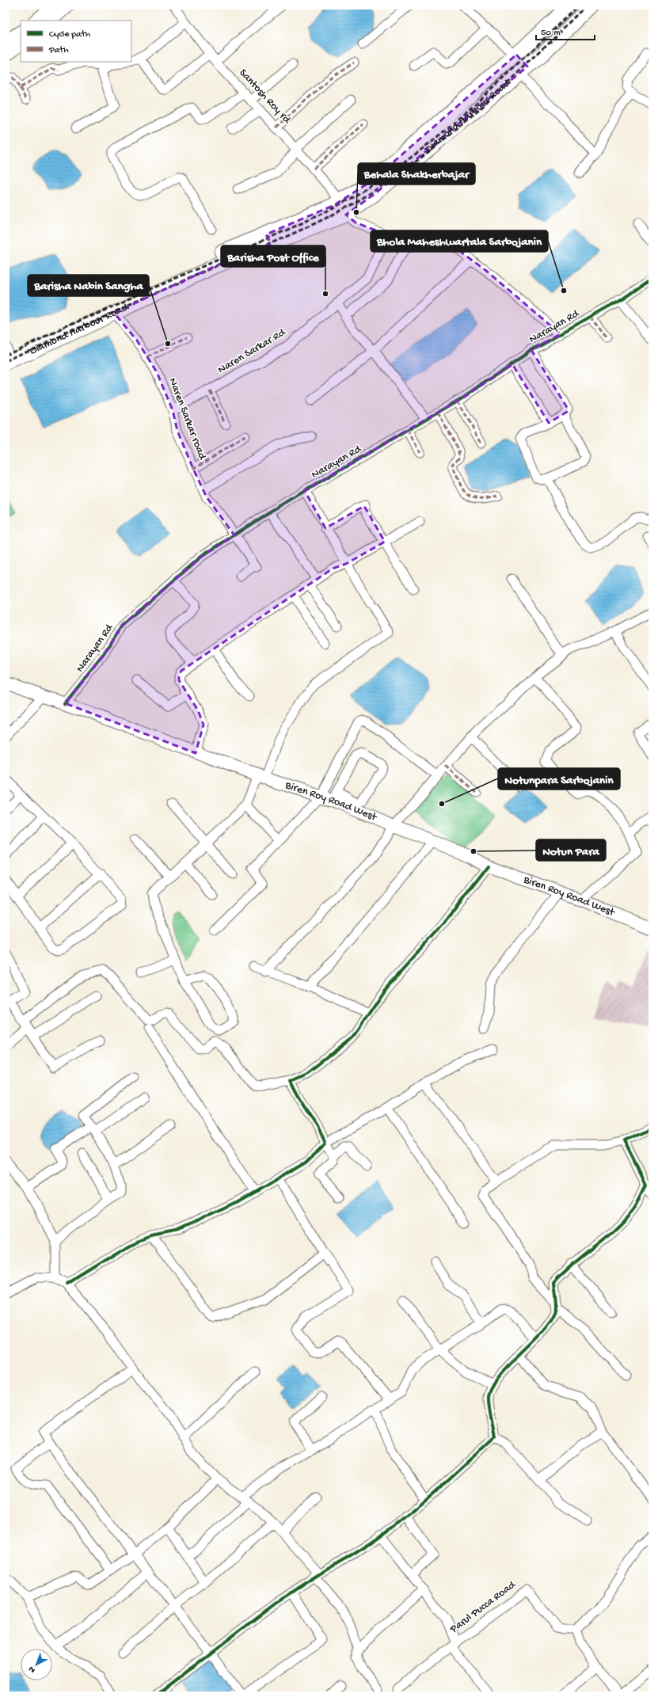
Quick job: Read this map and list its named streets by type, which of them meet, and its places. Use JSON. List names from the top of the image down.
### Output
{
  "streets": {
    "highway": ["Diamond Harbour Road"],
    "main road": ["Biren Roy Road West"],
    "street": [
      "Santosh Roy rd",
      "Narayan Rd",
      "Naren Sarkar Rd",
      "Naren Sarkar road",
      "Parul Pucca Road"
    ]
  },
  "crossings": [
    ["Santosh Roy rd", "Diamond Harbour Road"],
    ["Diamond Harbour Road", "Naren Sarkar road"],
    ["Narayan Rd", "Naren Sarkar road"],
    ["Narayan Rd", "Biren Roy Road West"],
    ["Naren Sarkar Rd", "Naren Sarkar road"]
  ],
  "places": [
    "Behala Shakherbajar",
    "Bhola Maheshwartala Sarbojanin",
    "Barisha Post Office",
    "Barisha Nabin Sangha",
    "Notunpara Sarbojanin",
    "Notun Para"
  ],
  "legend": ["Cycle path", "Path"],
  "scale_bar": "50 m",
  "north": "bottom left"
}
